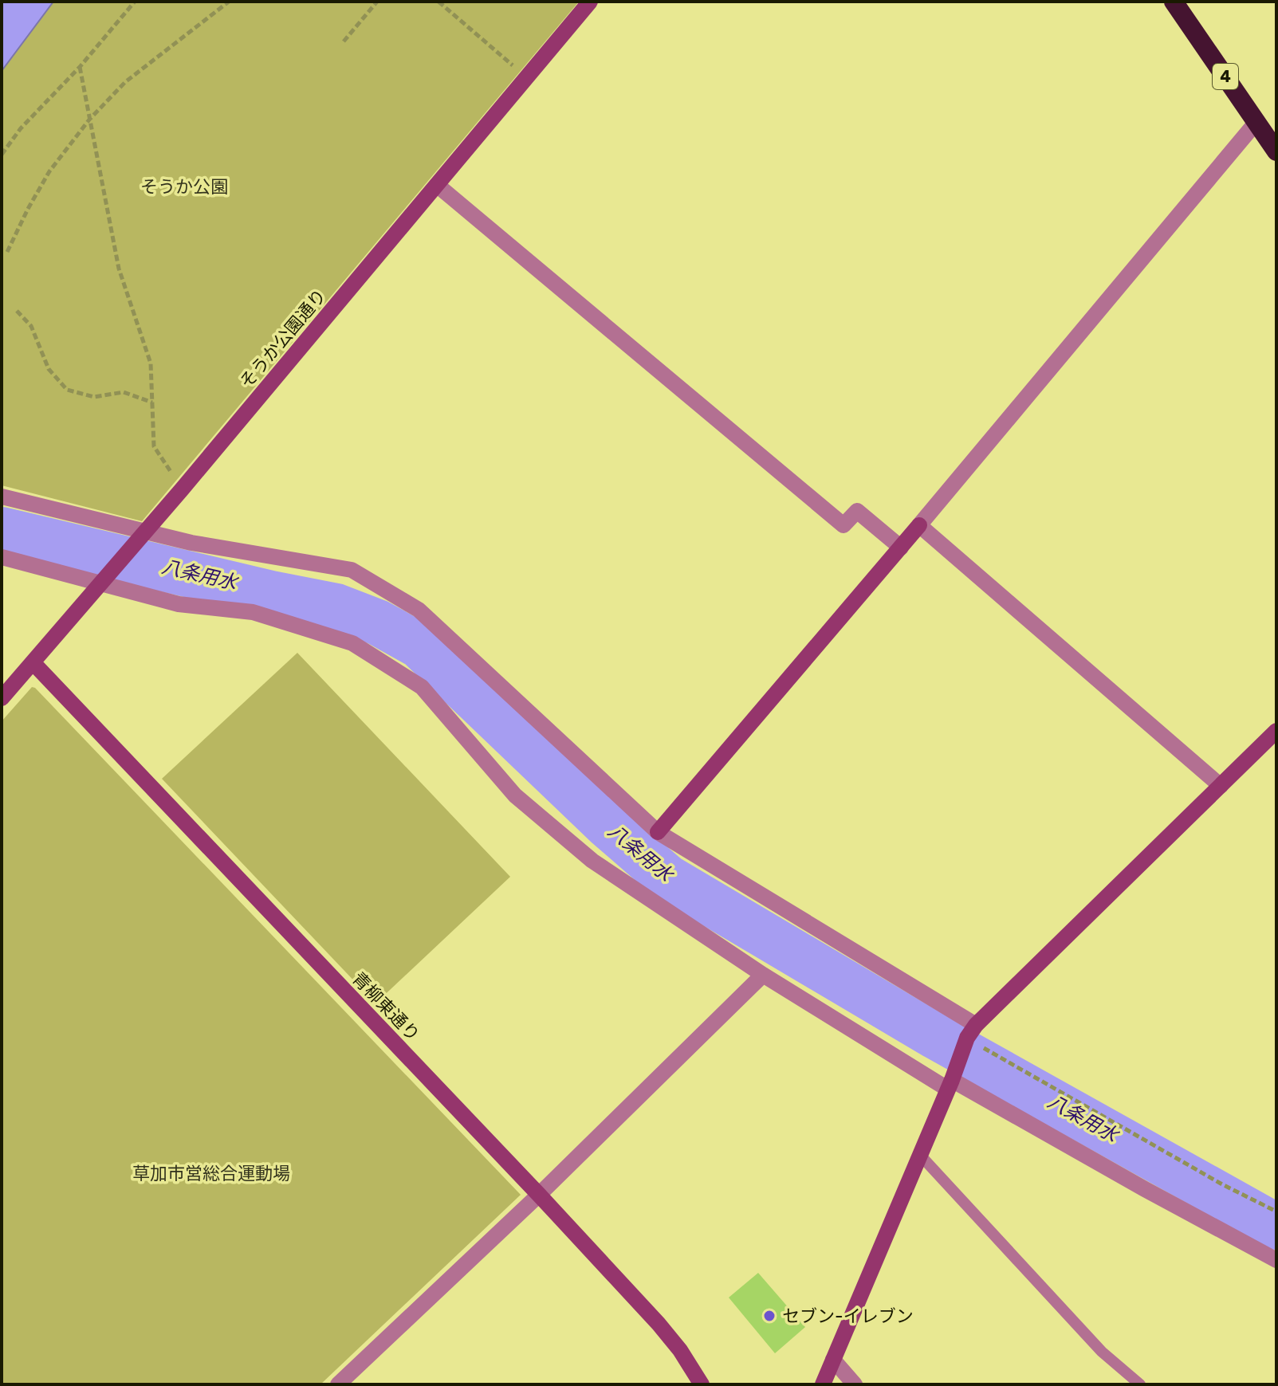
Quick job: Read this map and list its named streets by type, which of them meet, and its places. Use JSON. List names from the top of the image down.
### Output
{
  "streets": {
    "highway": ["4"],
    "street": ["そうか公園通り", "青柳東通り"]
  },
  "crossings": [
    ["そうか公園通り", "青柳東通り"]
  ],
  "water": ["八条用水"],
  "parks": ["そうか公園", "草加市営総合運動場"],
  "places": ["セブン-イレブン"]
}
